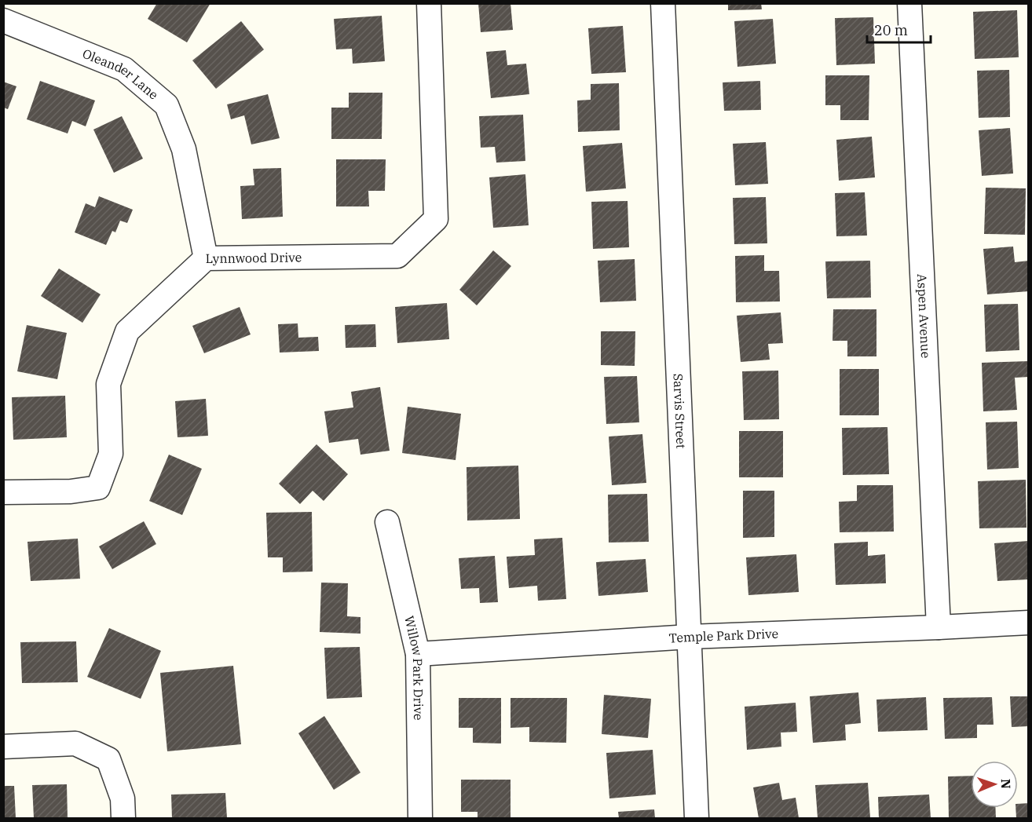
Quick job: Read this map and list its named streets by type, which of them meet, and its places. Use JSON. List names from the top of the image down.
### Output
{
  "streets": {
    "street": [
      "Oleander Lane",
      "Lynnwood Drive",
      "Aspen Avenue",
      "Sarvis Street",
      "Temple Park Drive",
      "Willow Park Drive"
    ]
  },
  "crossings": [
    ["Oleander Lane", "Lynnwood Drive"],
    ["Aspen Avenue", "Temple Park Drive"],
    ["Sarvis Street", "Temple Park Drive"],
    ["Temple Park Drive", "Willow Park Drive"]
  ],
  "scale_bar": "20 m",
  "north": "right"
}
